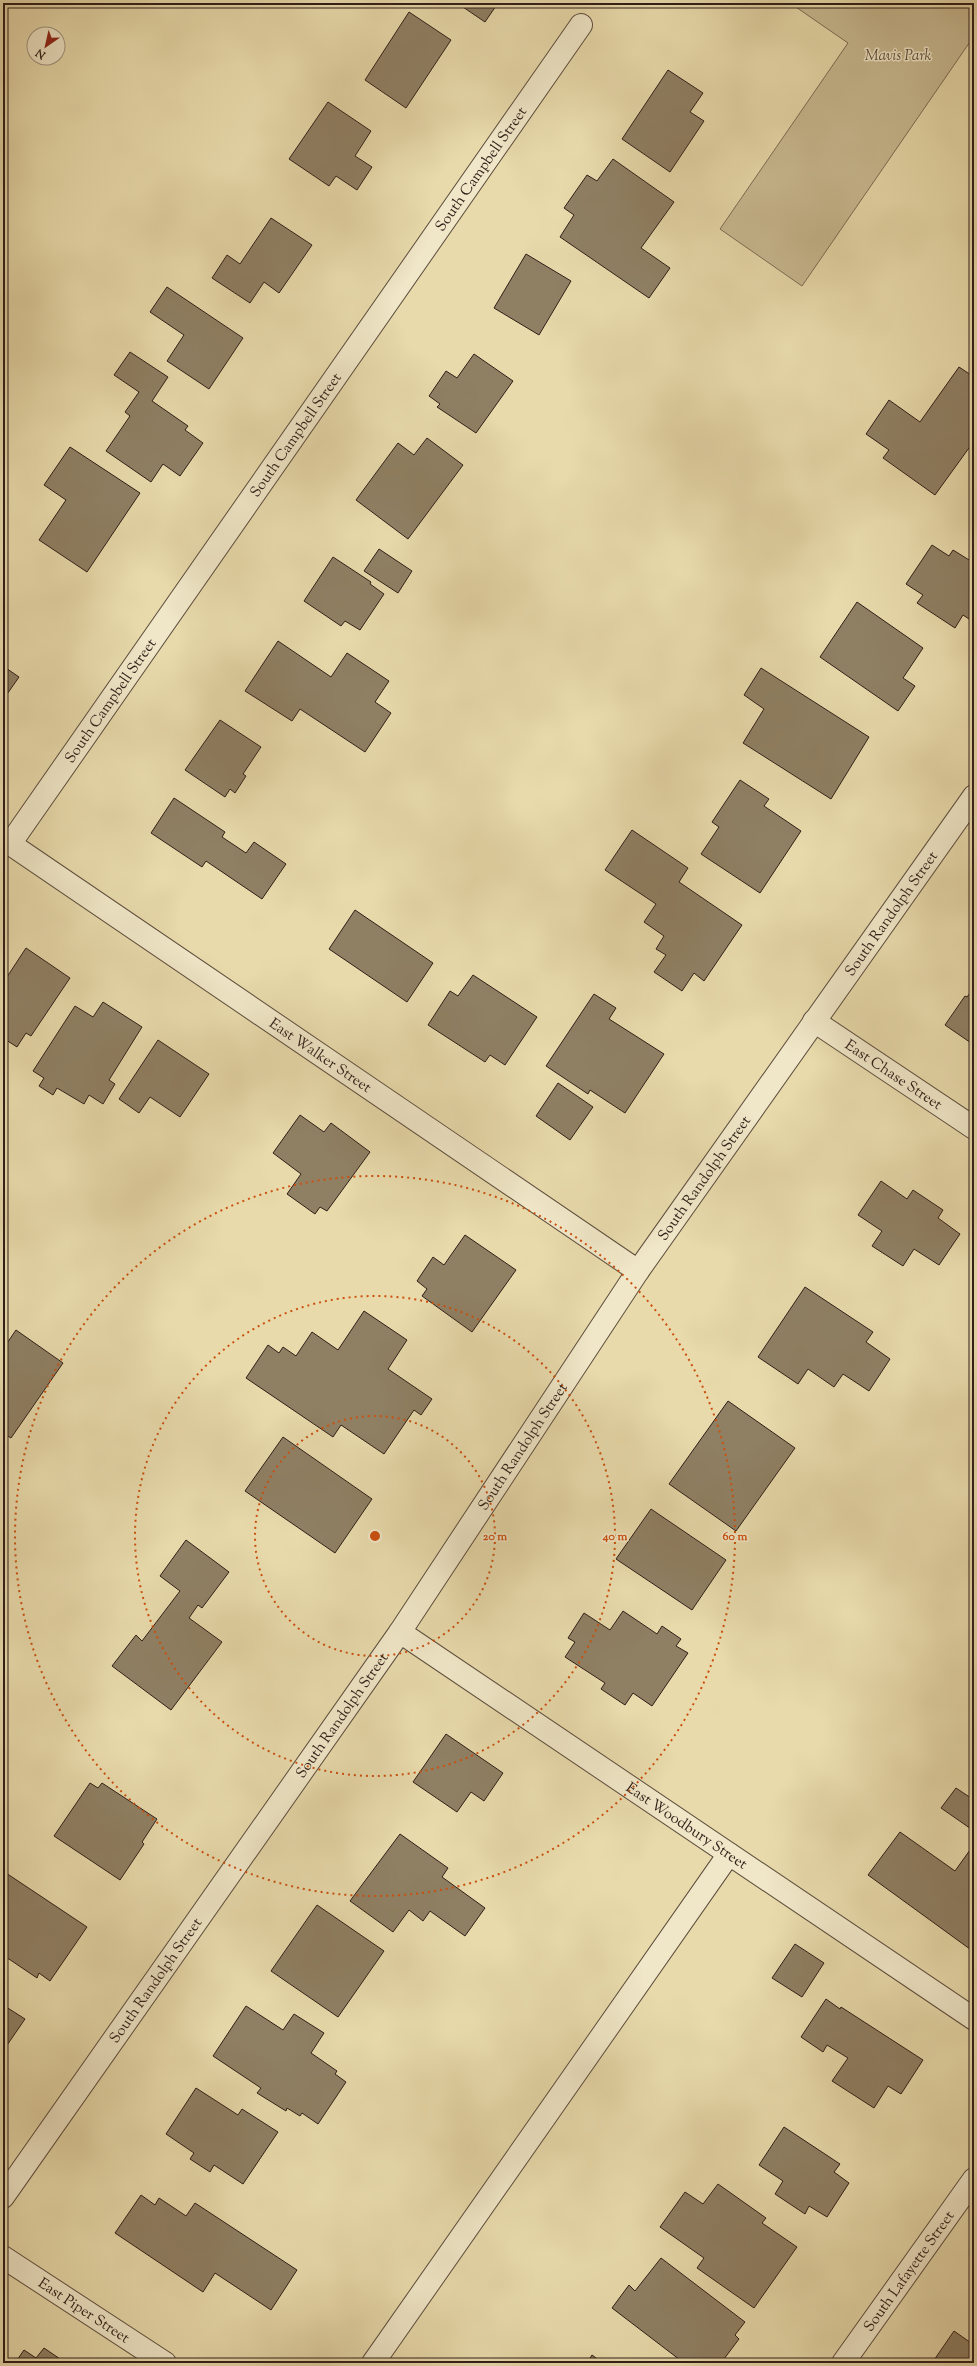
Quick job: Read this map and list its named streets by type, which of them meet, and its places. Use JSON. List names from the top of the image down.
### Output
{
  "streets": {
    "street": [
      "South Campbell Street",
      "South Randolph Street",
      "East Walker Street",
      "East Chase Street",
      "East Woodbury Street",
      "South Lafayette Street",
      "East Piper Street"
    ]
  },
  "crossings": [
    ["South Campbell Street", "East Walker Street"],
    ["South Randolph Street", "East Walker Street"],
    ["South Randolph Street", "East Chase Street"],
    ["South Randolph Street", "East Woodbury Street"]
  ],
  "parks": ["Mavis Park"],
  "north": "bottom left",
  "rings": ["20 m", "40 m", "60 m"]
}
